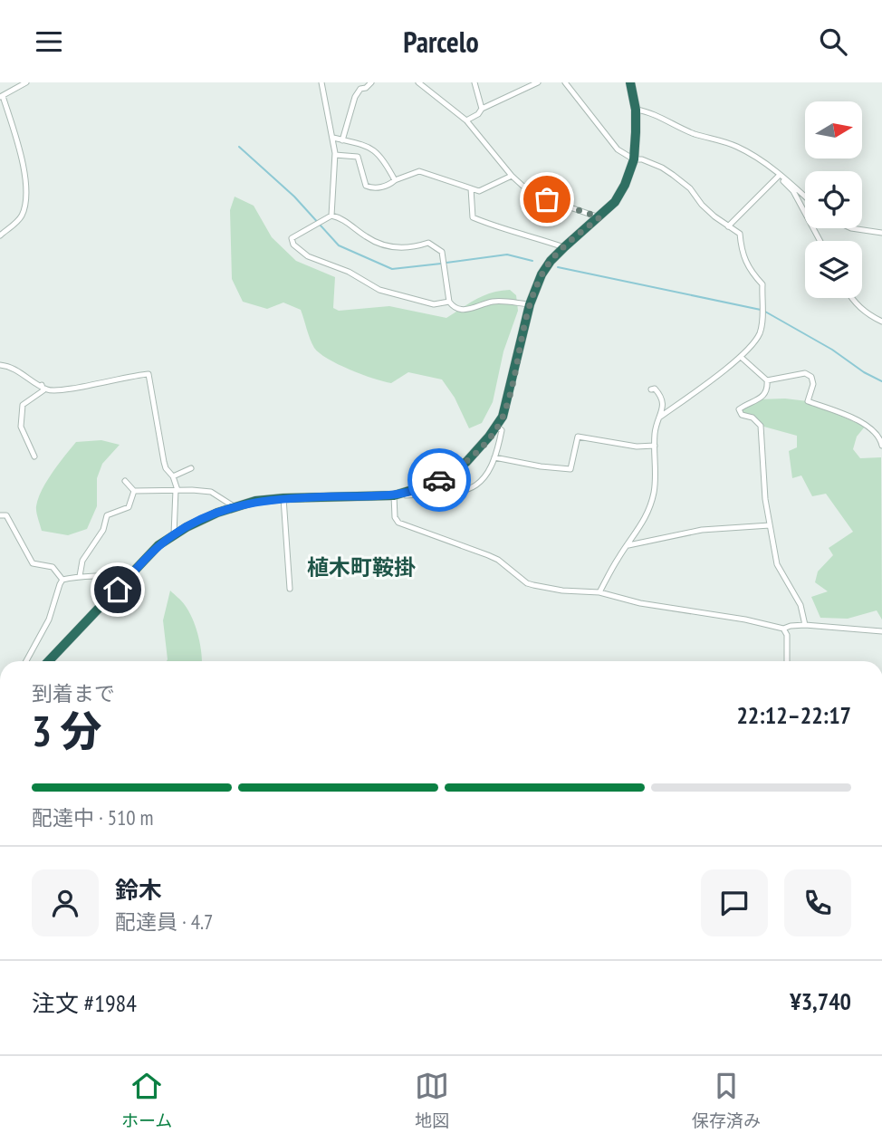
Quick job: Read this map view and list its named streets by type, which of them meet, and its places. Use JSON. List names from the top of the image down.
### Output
{
  "districts": ["植木町鞍掛"],
  "north": "right",
  "page": {
    "header": "Parcelo",
    "heading": ["3 分", "到着まで", "22:12–22:17"],
    "panel": [
      "鈴木",
      "配達員 · 4.7",
      "注文 #1984",
      "¥3,740"
    ],
    "bar": "配達中 · 510 m",
    "tabs": ["ホーム", "地図", "保存済み"]
  }
}
